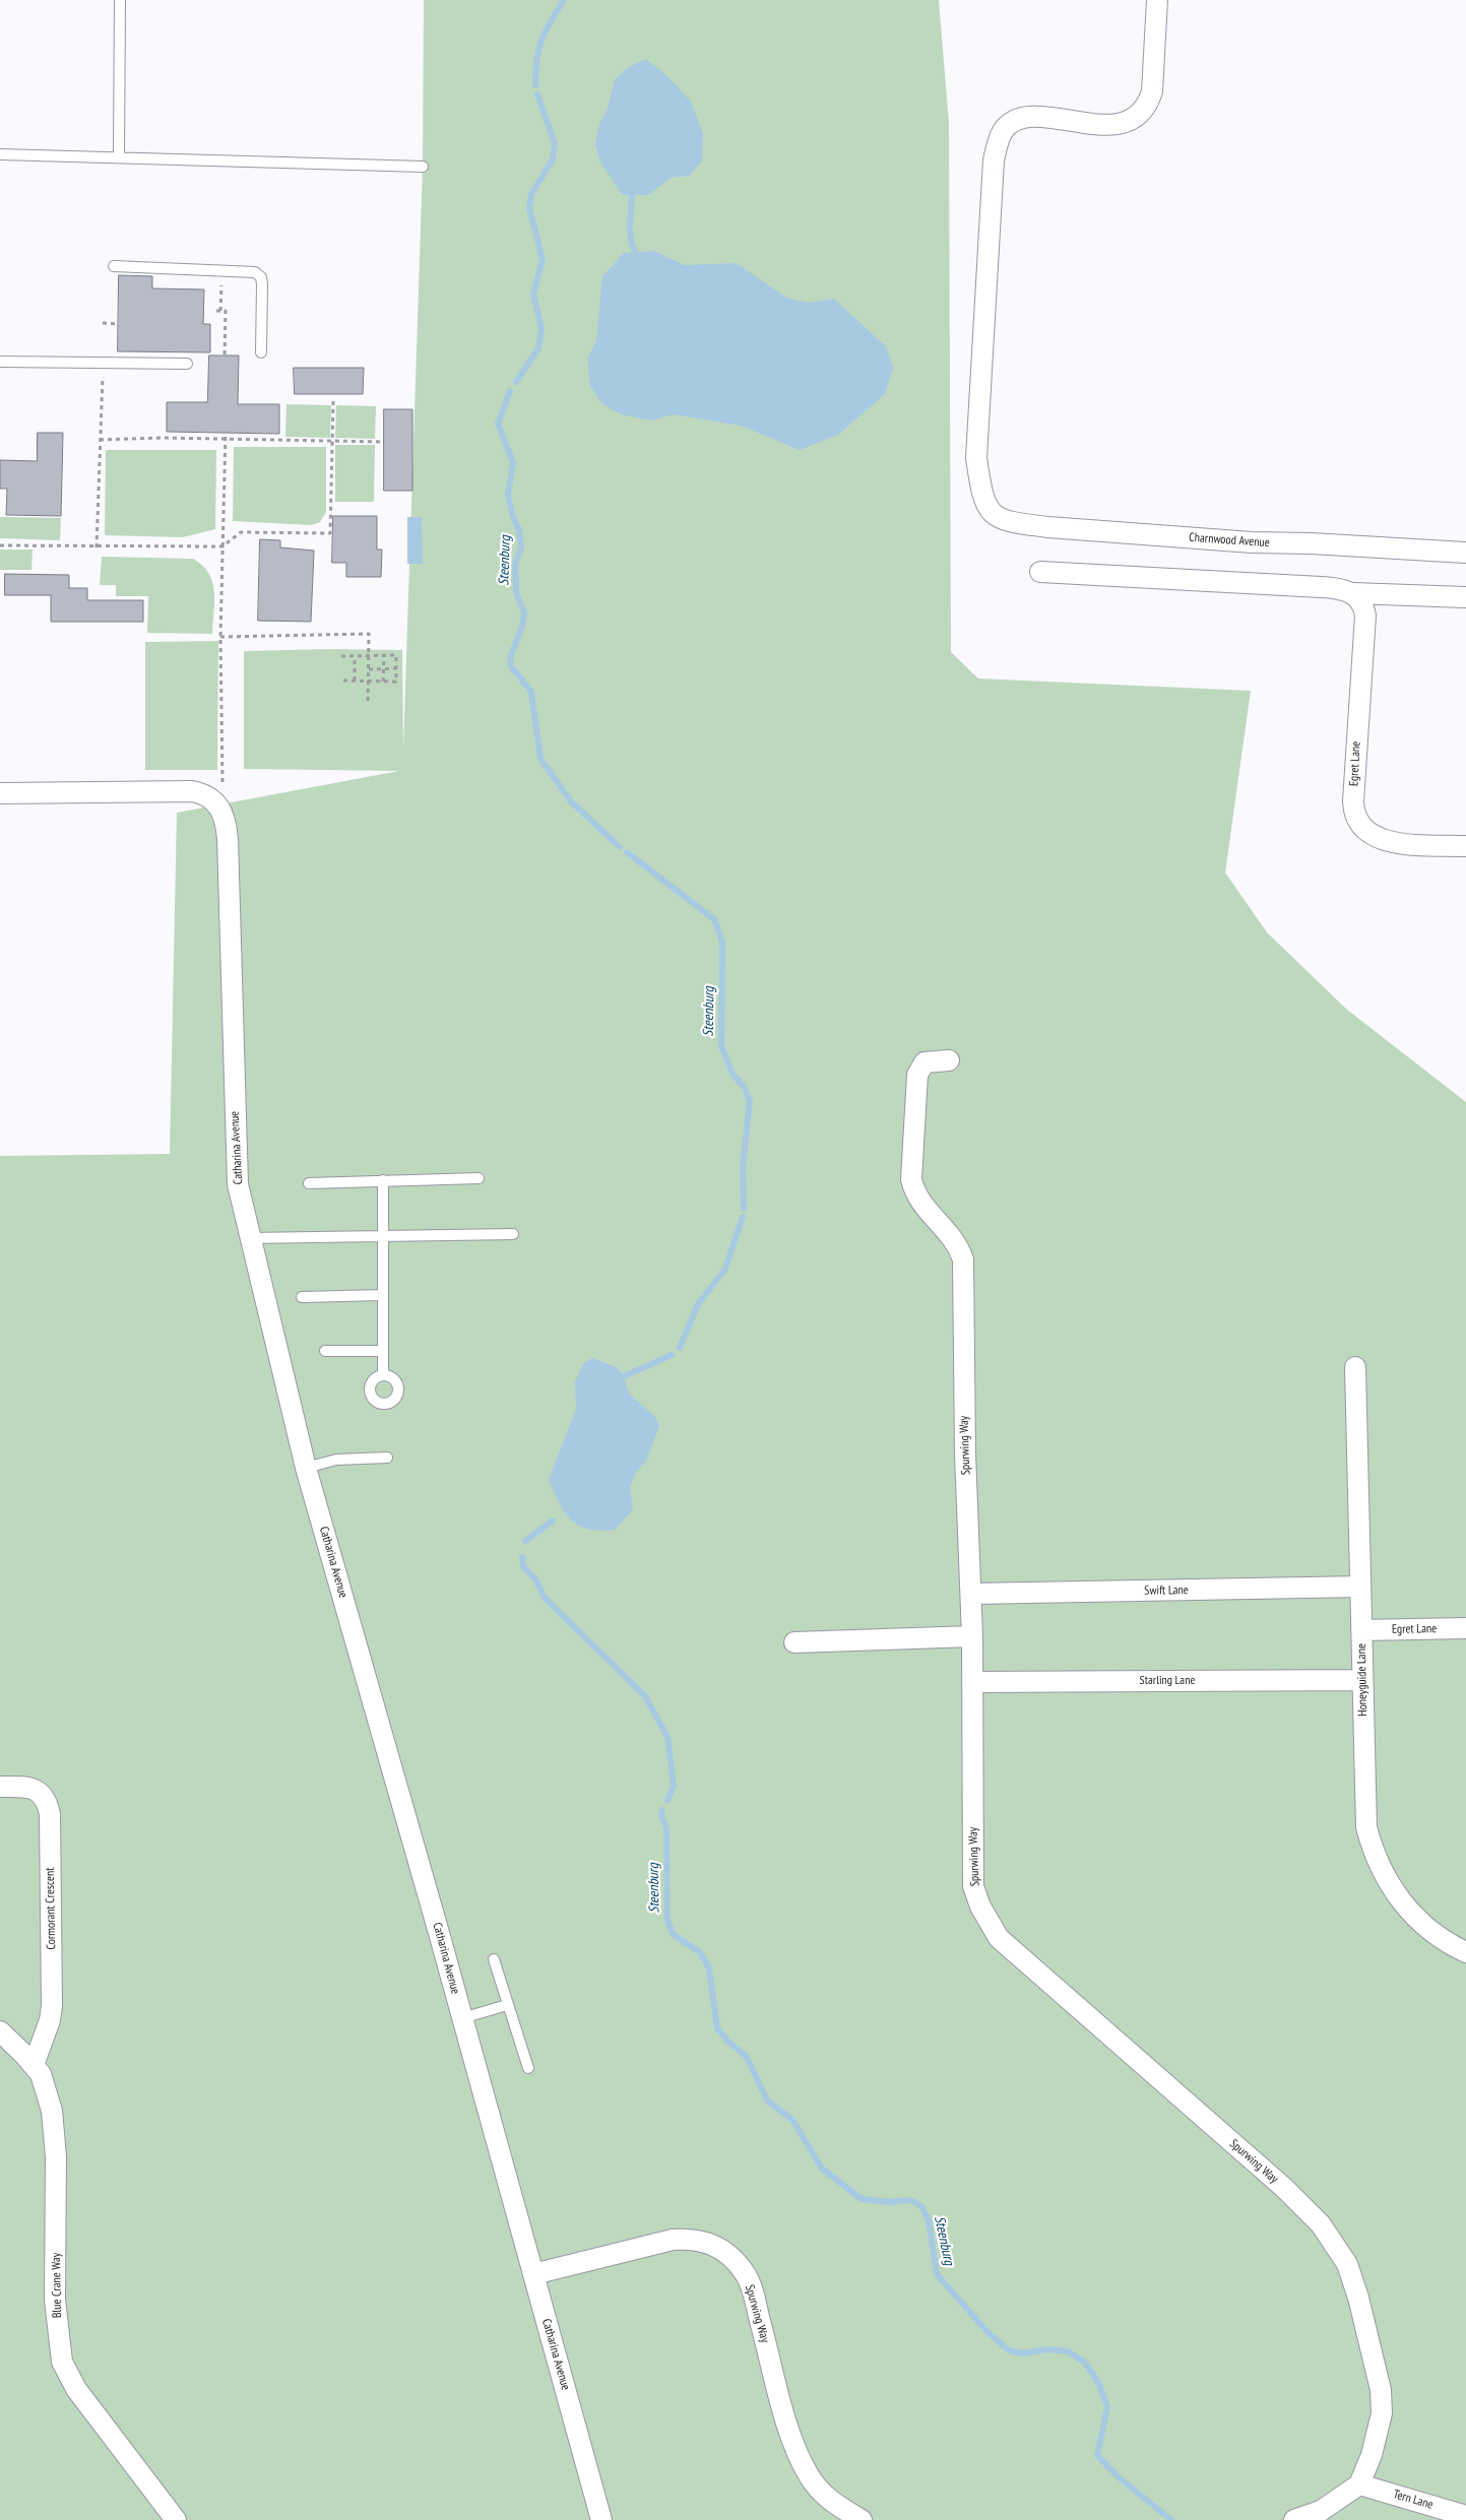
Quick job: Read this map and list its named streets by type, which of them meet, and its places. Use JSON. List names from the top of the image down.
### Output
{
  "streets": {
    "street": [
      "Charnwood Avenue",
      "Egret Lane",
      "Catharina Avenue",
      "Spurwing Way",
      "Swift Lane",
      "Honeyguide Lane",
      "Starling Lane",
      "Cormorant Crescent",
      "Blue Crane Way",
      "Tern Lane"
    ]
  },
  "crossings": [
    ["Egret Lane", "Honeyguide Lane"],
    ["Catharina Avenue", "Spurwing Way"],
    ["Spurwing Way", "Swift Lane"],
    ["Spurwing Way", "Starling Lane"],
    ["Spurwing Way", "Tern Lane"],
    ["Swift Lane", "Honeyguide Lane"],
    ["Honeyguide Lane", "Starling Lane"],
    ["Cormorant Crescent", "Blue Crane Way"]
  ],
  "water": ["Steenburg"]
}
